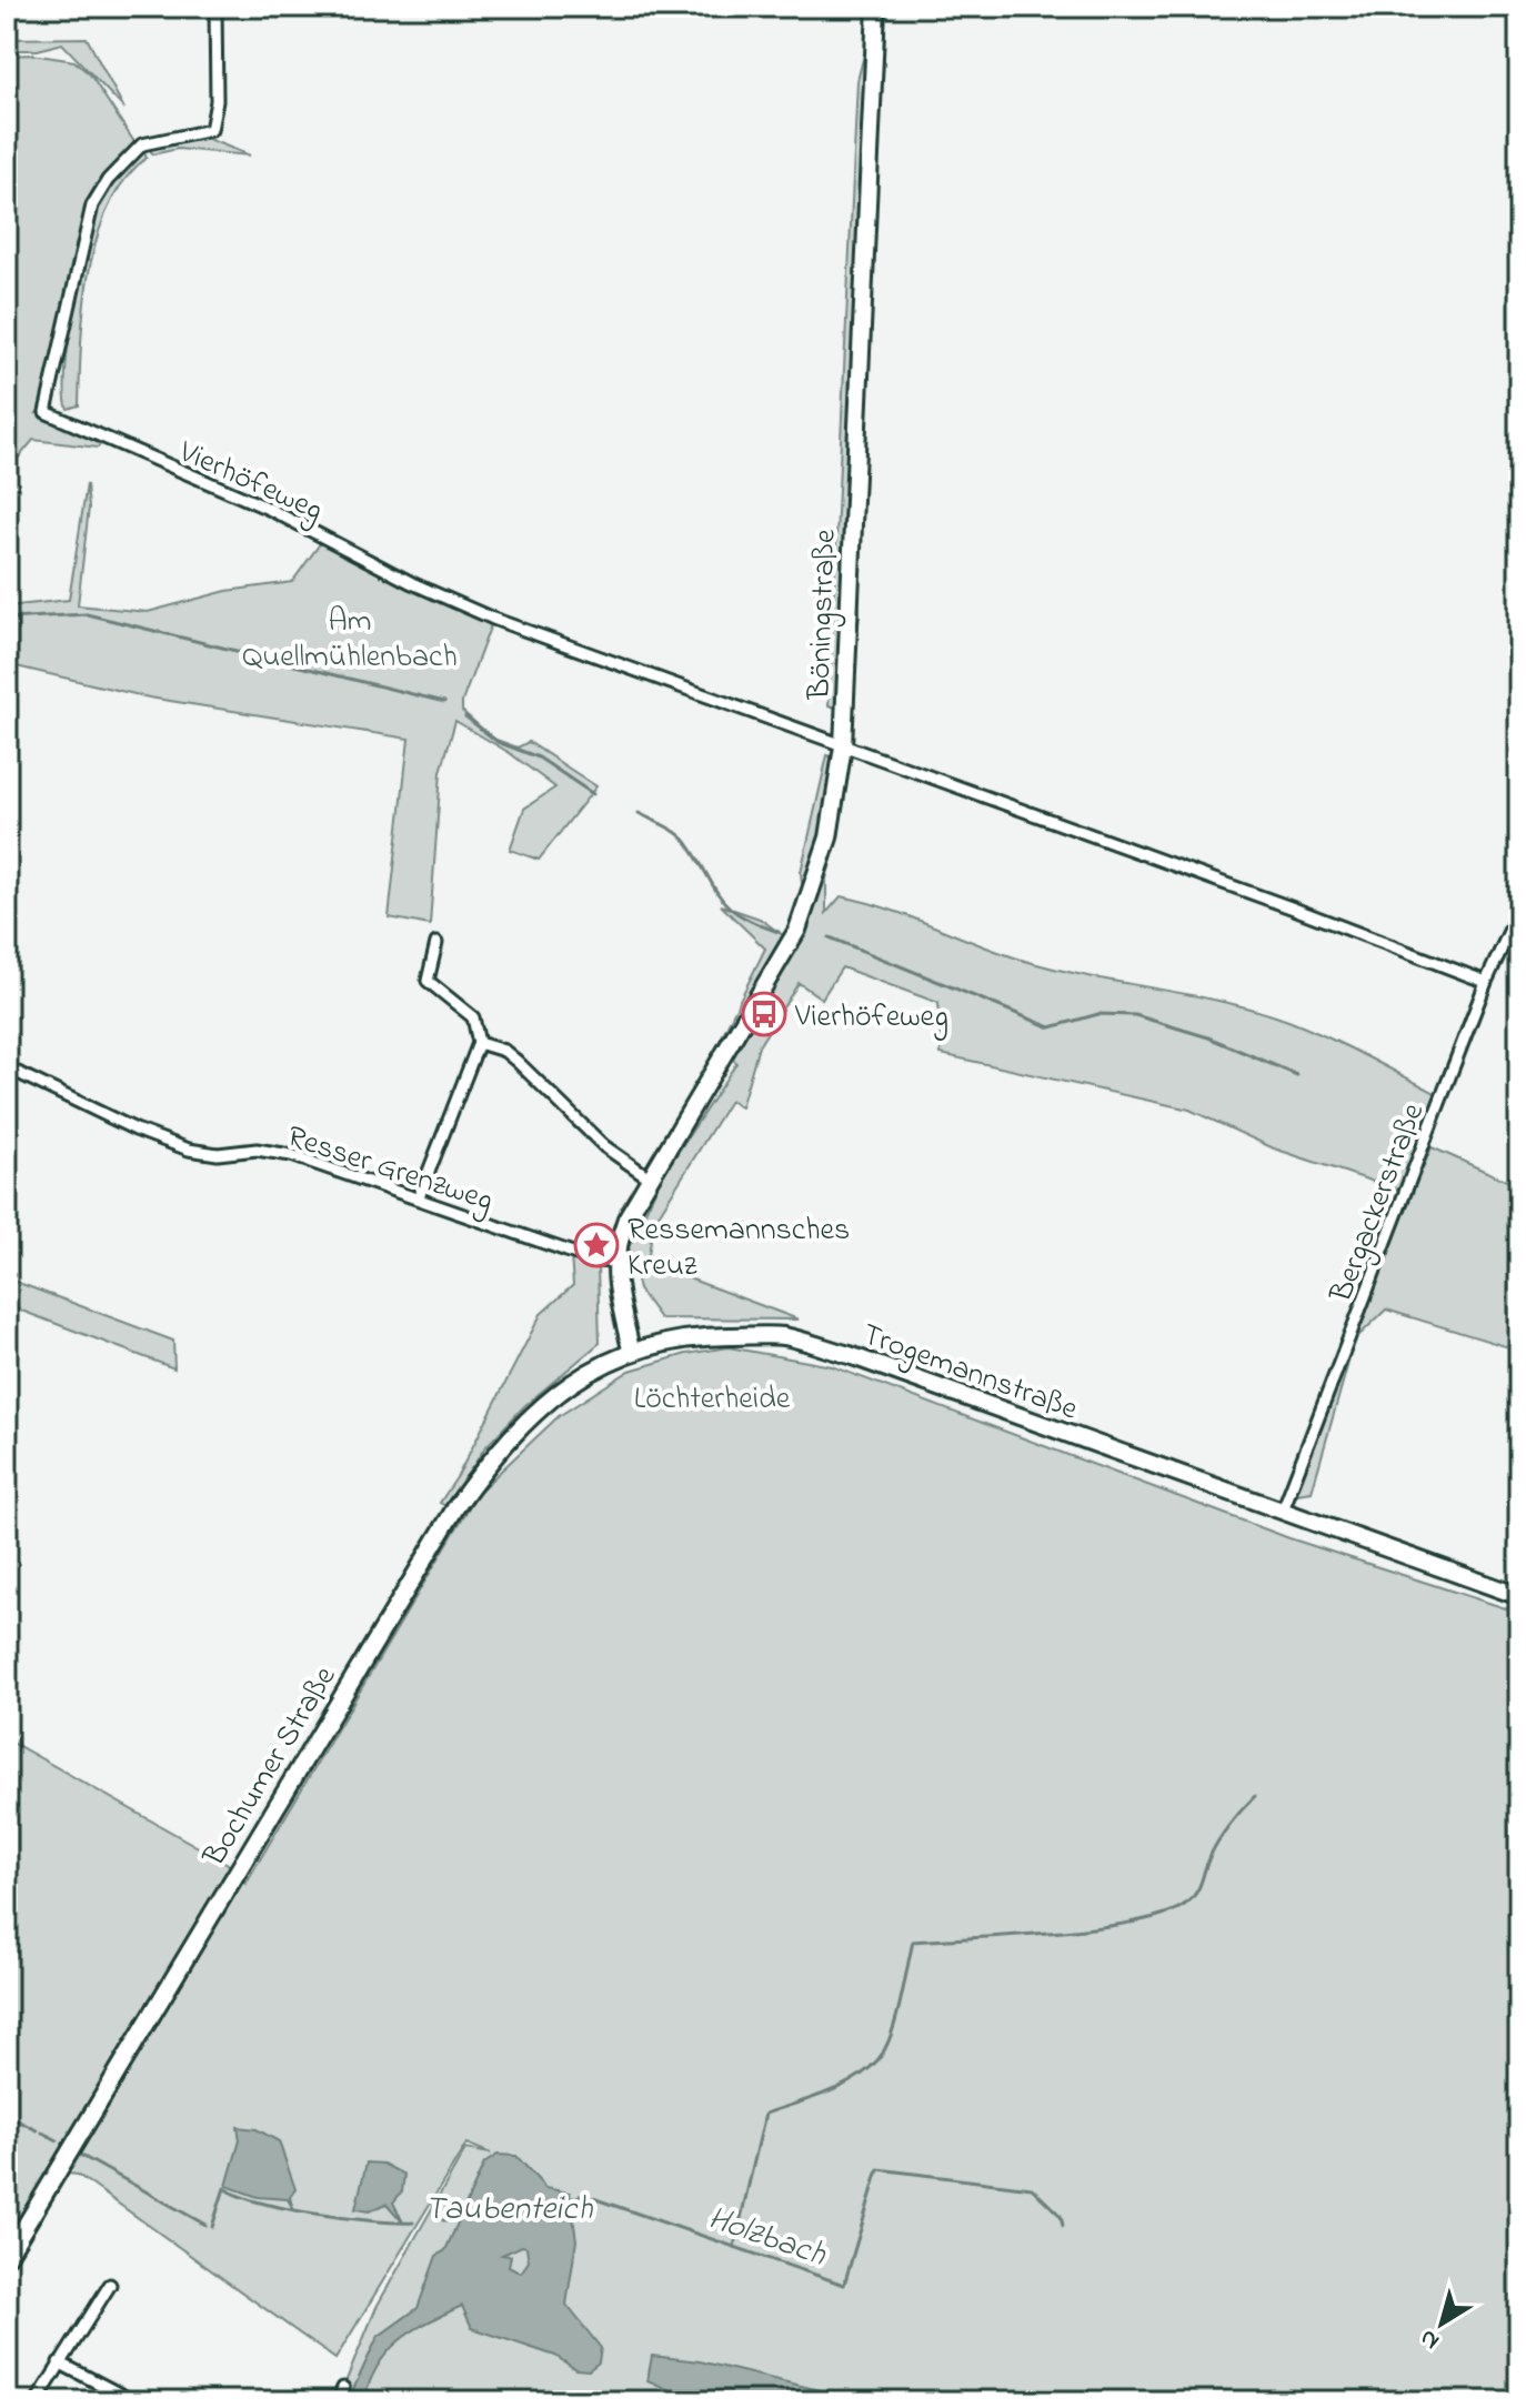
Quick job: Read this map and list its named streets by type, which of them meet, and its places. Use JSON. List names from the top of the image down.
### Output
{
  "streets": {
    "main road": ["Böningstraße", "Trogemannstraße", "Bochumer Straße"],
    "street": ["Vierhöfeweg", "Resser Grenzweg", "Bergackerstraße"]
  },
  "crossings": [
    ["Vierhöfeweg", "Böningstraße"],
    ["Vierhöfeweg", "Bergackerstraße"],
    ["Böningstraße", "Resser Grenzweg"],
    ["Böningstraße", "Trogemannstraße"],
    ["Böningstraße", "Bochumer Straße"],
    ["Bergackerstraße", "Trogemannstraße"],
    ["Trogemannstraße", "Bochumer Straße"]
  ],
  "water": ["Taubenteich", "Holzbach"],
  "parks": ["Am Quellmühlenbach", "Löchterheide"],
  "places": {
    "bus stop": ["Vierhöfeweg"],
    "place": ["Ressemannsches Kreuz"]
  },
  "north": "bottom left"
}
